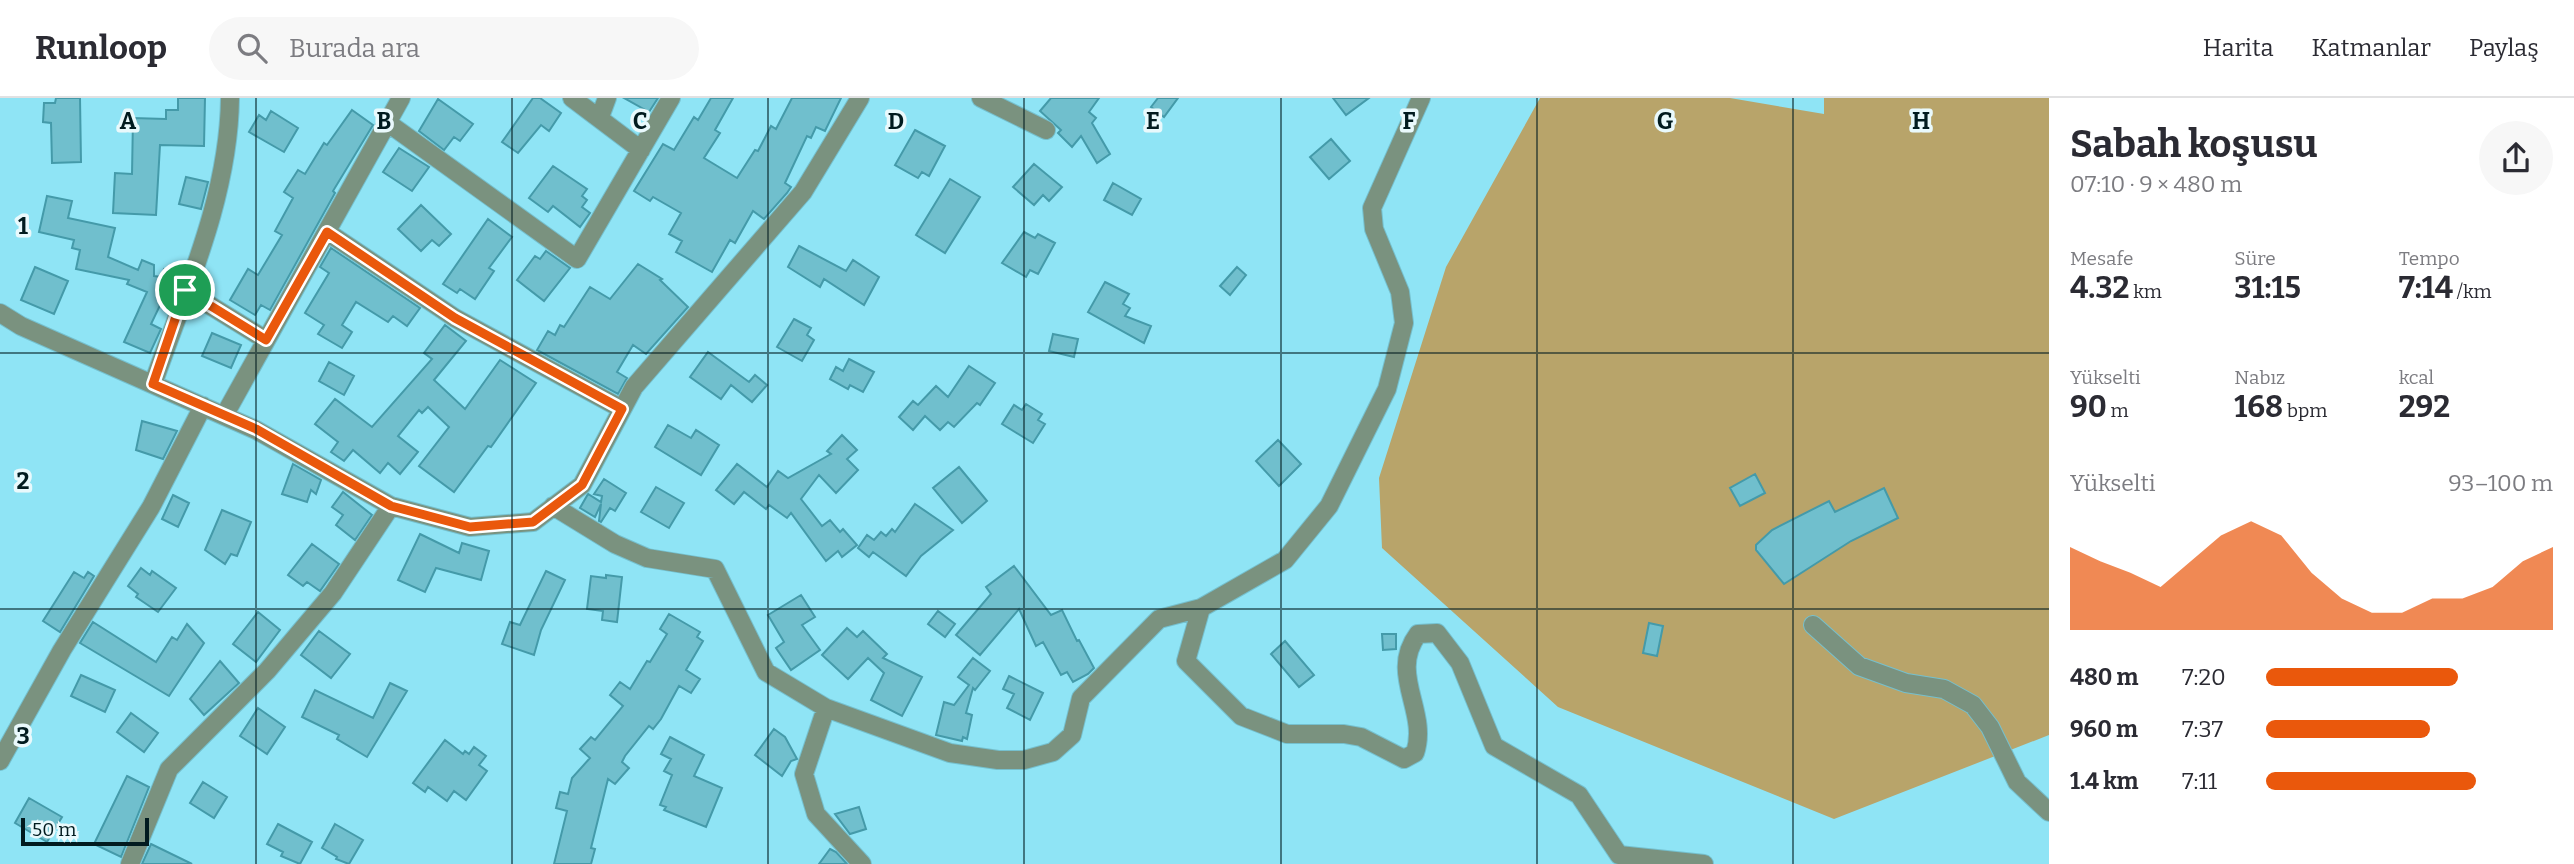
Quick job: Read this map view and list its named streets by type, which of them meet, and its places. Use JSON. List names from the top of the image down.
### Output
{
  "scale_bar": "50 m",
  "page": {
    "header": "Runloop",
    "search": "Burada ara",
    "nav": ["Harita", "Katmanlar", "Paylaş"],
    "heading": ["Sabah koşusu", "07:10 · 9 × 480 m"],
    "stats": [
      ["Mesafe", "4.32 km"],
      ["Süre", "31:15"],
      ["Tempo", "7:14 /km"],
      ["Yükselti", "90 m"],
      ["Nabız", "168 bpm"],
      ["kcal", "292"]
    ],
    "chart": ["Yükselti", "93–100 m"],
    "list": [
      {
        "name": "480 m",
        "note": "7:20"
      },
      {
        "name": "960 m",
        "note": "7:37"
      },
      {
        "name": "1.4 km",
        "note": "7:11"
      }
    ],
    "scale": "50 m"
  },
  "grid": {
    "columns": [
      "A",
      "B",
      "C",
      "D",
      "E",
      "F",
      "G",
      "H"
    ],
    "rows": ["1", "2", "3"]
  }
}
